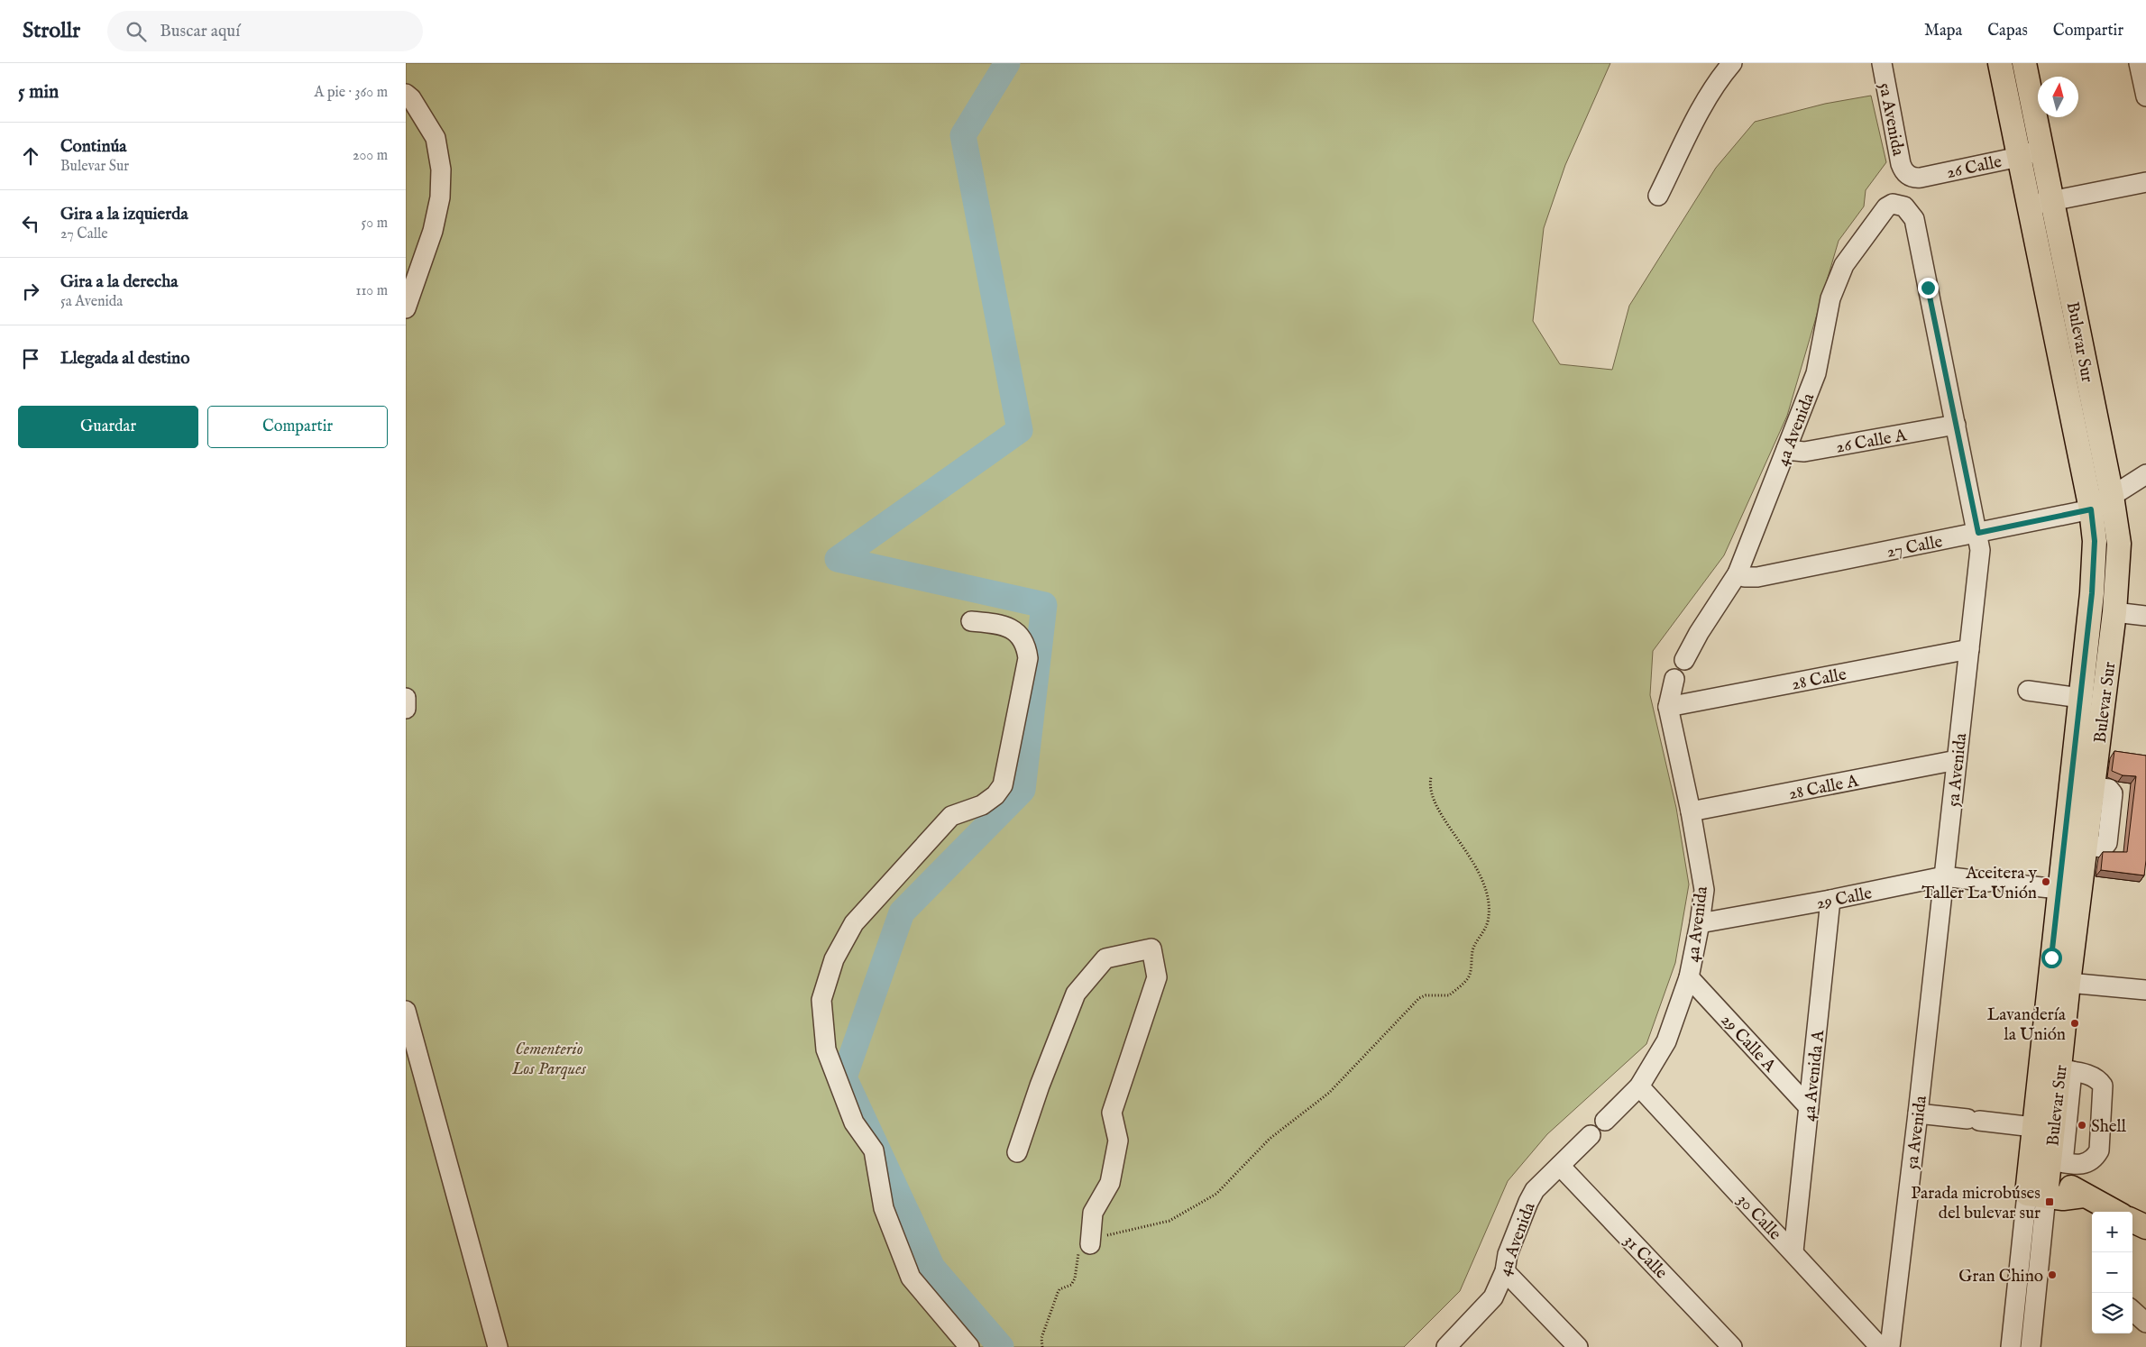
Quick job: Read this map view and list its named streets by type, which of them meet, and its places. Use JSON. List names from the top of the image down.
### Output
{
  "streets": {
    "main road": ["Bulevar Sur"],
    "street": [
      "5a Avenida",
      "26 Calle",
      "4a Avenida",
      "26 Calle A",
      "27 Calle",
      "28 Calle",
      "28 Calle A",
      "29 Calle",
      "29 Calle A",
      "4a Avenida A",
      "30 Calle",
      "31 Calle"
    ]
  },
  "crossings": [
    ["5a Avenida", "26 Calle"],
    ["5a Avenida", "4a Avenida"],
    ["5a Avenida", "26 Calle A"],
    ["5a Avenida", "27 Calle"],
    ["5a Avenida", "28 Calle"],
    ["5a Avenida", "28 Calle A"],
    ["5a Avenida", "29 Calle"],
    ["26 Calle", "Bulevar Sur"],
    ["Bulevar Sur", "27 Calle"],
    ["Bulevar Sur", "29 Calle"],
    ["4a Avenida", "26 Calle A"],
    ["4a Avenida", "27 Calle"],
    ["4a Avenida", "28 Calle"],
    ["4a Avenida", "28 Calle A"],
    ["4a Avenida", "29 Calle"],
    ["4a Avenida", "29 Calle A"],
    ["4a Avenida", "30 Calle"],
    ["4a Avenida", "31 Calle"],
    ["29 Calle", "4a Avenida A"],
    ["29 Calle A", "4a Avenida A"],
    ["4a Avenida A", "30 Calle"]
  ],
  "parks": ["Cementerio Los Parques"],
  "places": {
    "other": [
      "Aceitera y Taller La Unión",
      "Lavandería la Unión",
      "Shell",
      "Gran Chino"
    ],
    "transit": ["Parada microbúses del bulevar sur"]
  },
  "north": "top",
  "page": {
    "header": "Strollr",
    "search": "Buscar aquí",
    "nav": ["Mapa", "Capas", "Compartir"],
    "heading": ["5 min", "A pie · 360 m"],
    "list": [
      ["Continúa", "Bulevar Sur", "200 m"],
      ["Gira a la izquierda", "27 Calle", "50 m"],
      ["Gira a la derecha", "5a Avenida", "110 m"],
      "Llegada al destino"
    ],
    "buttons": ["Guardar", "Compartir"],
    "map_buttons": ["+", "−"]
  }
}
